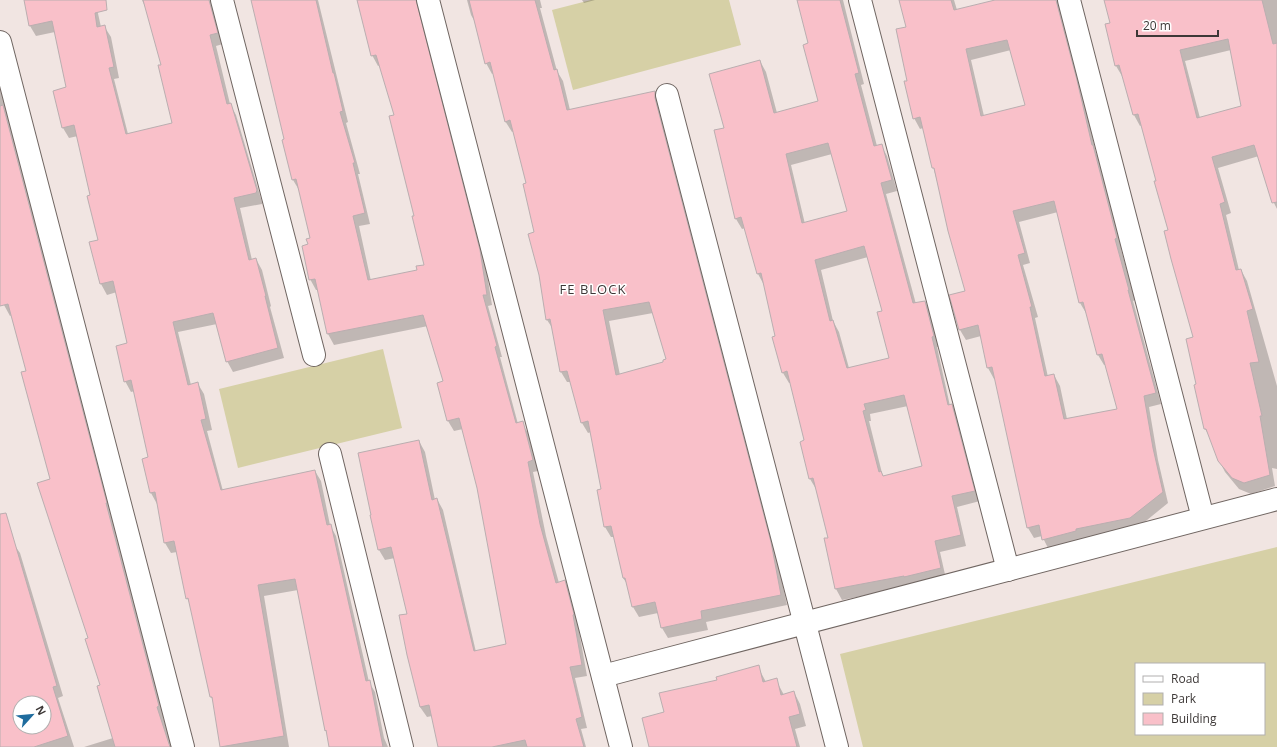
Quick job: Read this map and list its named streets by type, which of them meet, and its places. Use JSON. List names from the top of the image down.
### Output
{
  "districts": ["FE BLOCK"],
  "legend": ["Road", "Park", "Building"],
  "scale_bar": "20 m",
  "north": "top right"
}
